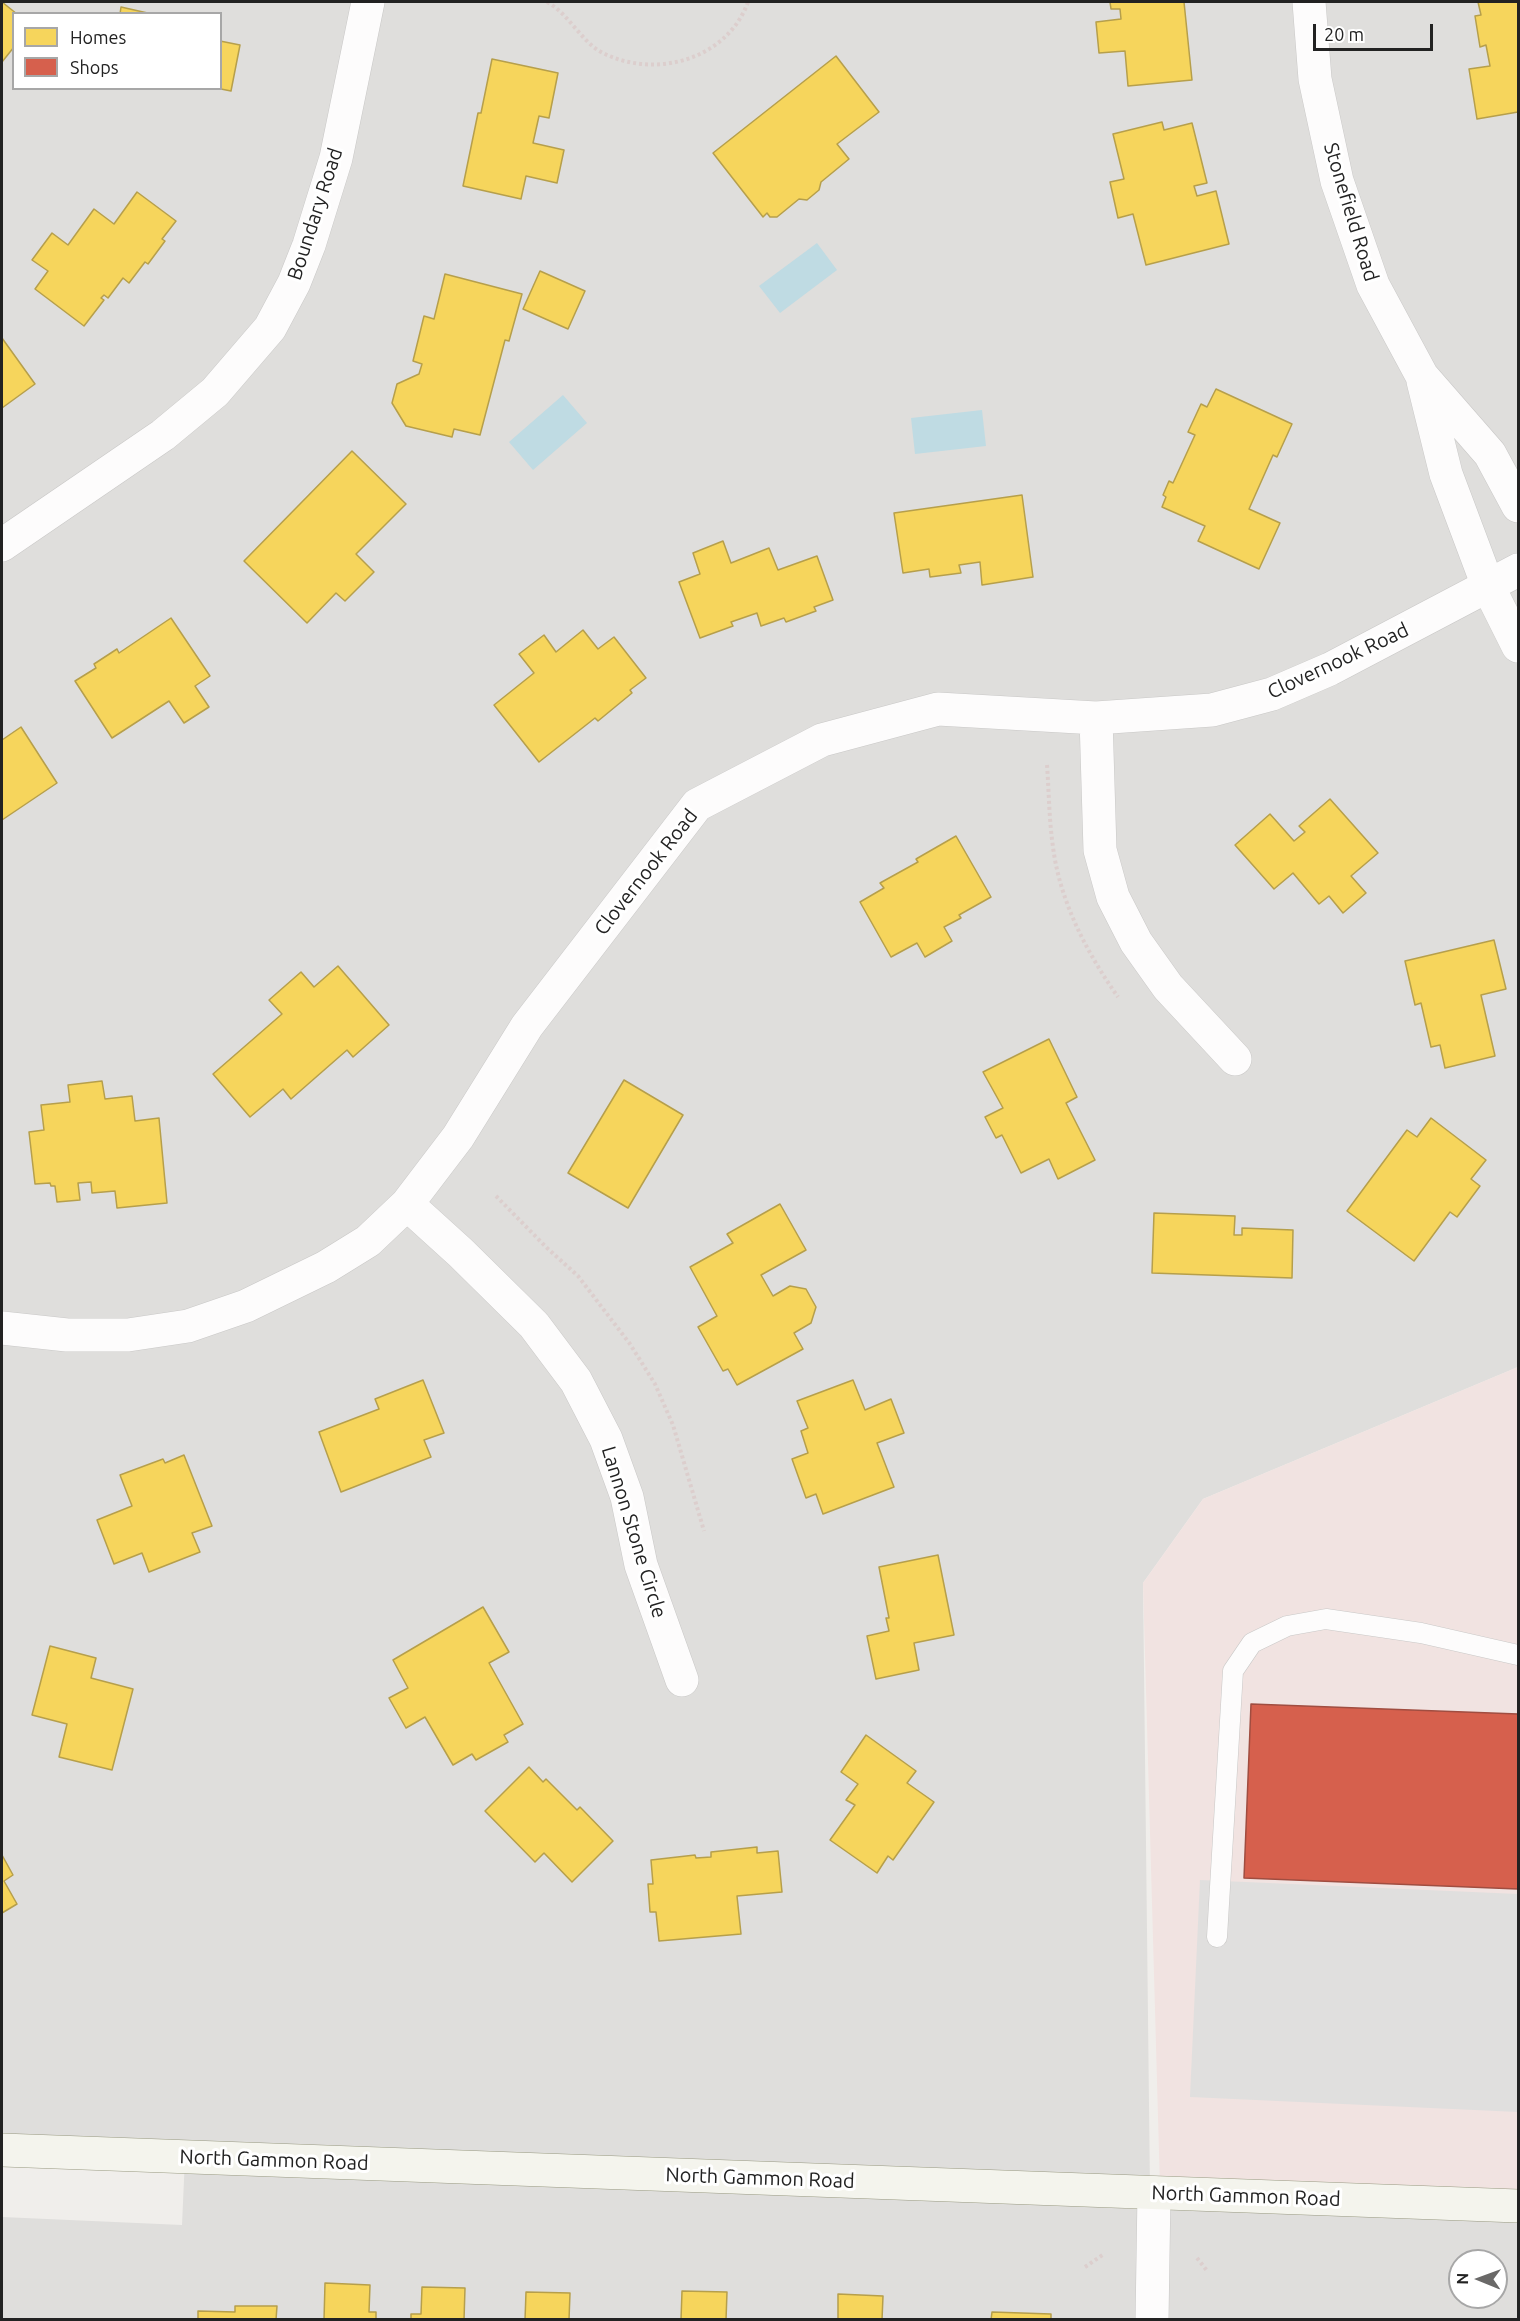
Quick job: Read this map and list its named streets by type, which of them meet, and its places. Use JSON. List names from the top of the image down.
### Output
{
  "streets": {
    "main road": ["North Gammon Road"],
    "street": [
      "Stonefield Road",
      "Boundary Road",
      "Clovernook Road",
      "Lannon Stone Circle"
    ]
  },
  "crossings": [
    ["Stonefield Road", "Clovernook Road"],
    ["Clovernook Road", "Lannon Stone Circle"]
  ],
  "legend": ["Homes", "Shops"],
  "scale_bar": "20 m",
  "north": "left"
}
